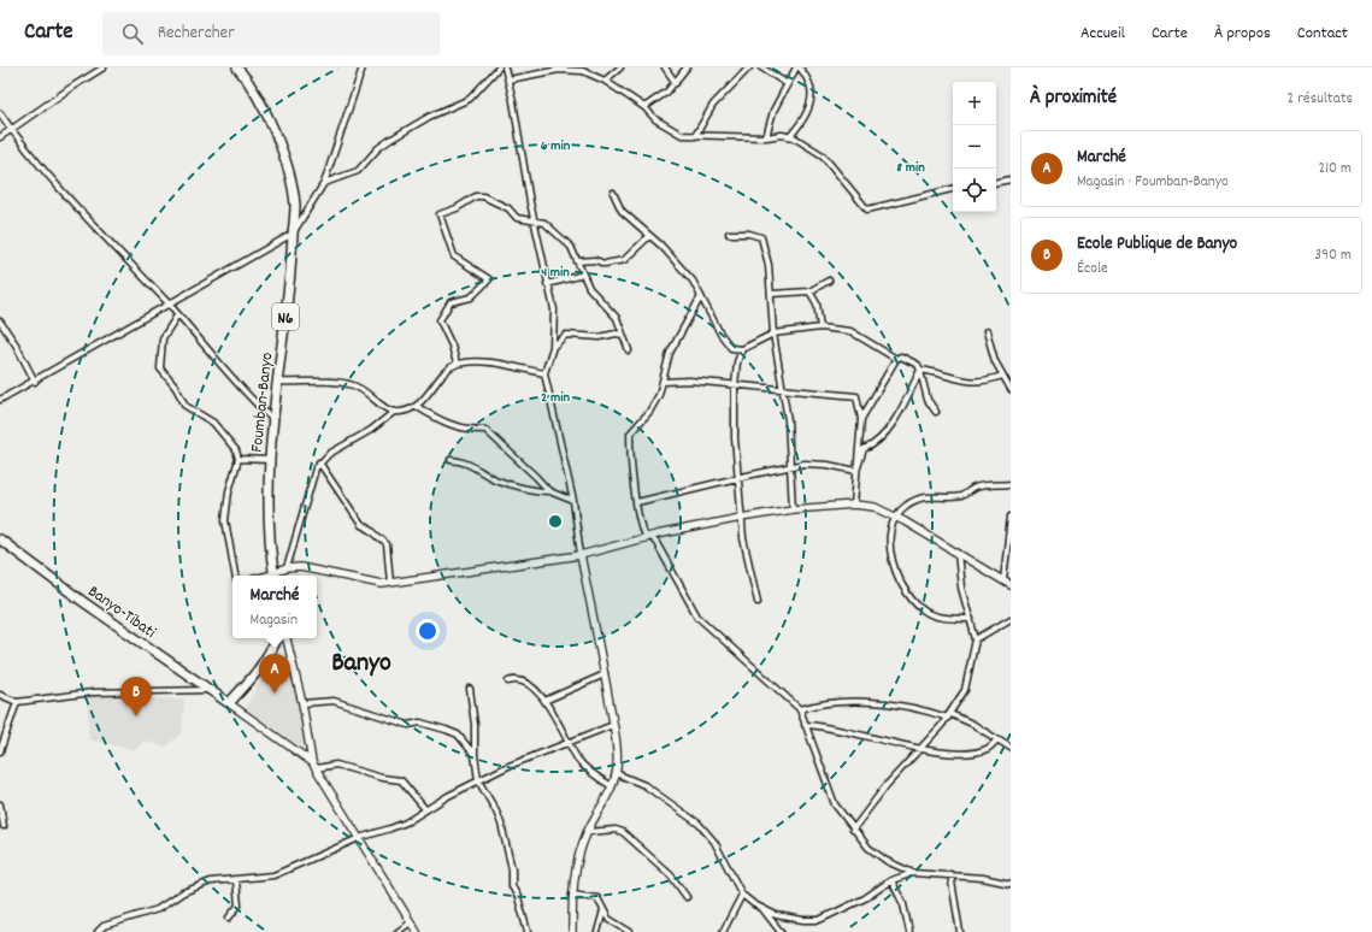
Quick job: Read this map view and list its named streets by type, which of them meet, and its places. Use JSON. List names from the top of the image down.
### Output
{
  "streets": {
    "highway": ["N6", "Foumban-Banyo", "Banyo-Tibati"]
  },
  "districts": ["Banyo"],
  "page": {
    "header": "Carte",
    "search": "Rechercher",
    "nav": [
      "Accueil",
      "Carte",
      "À propos",
      "Contact"
    ],
    "heading": ["À proximité", "2 résultats"],
    "map_buttons": ["+", "−"],
    "list": [
      {
        "mark": "A",
        "name": "Marché",
        "note": "Magasin · Foumban-Banyo",
        "value": "210 m"
      },
      {
        "mark": "B",
        "name": "Ecole Publique de Banyo",
        "note": "École",
        "value": "390 m"
      }
    ],
    "popup": ["Marché", "Magasin"],
    "pins": ["A", "B"]
  },
  "rings": [
    "6 min",
    "8 min",
    "4 min",
    "2 min"
  ]
}
